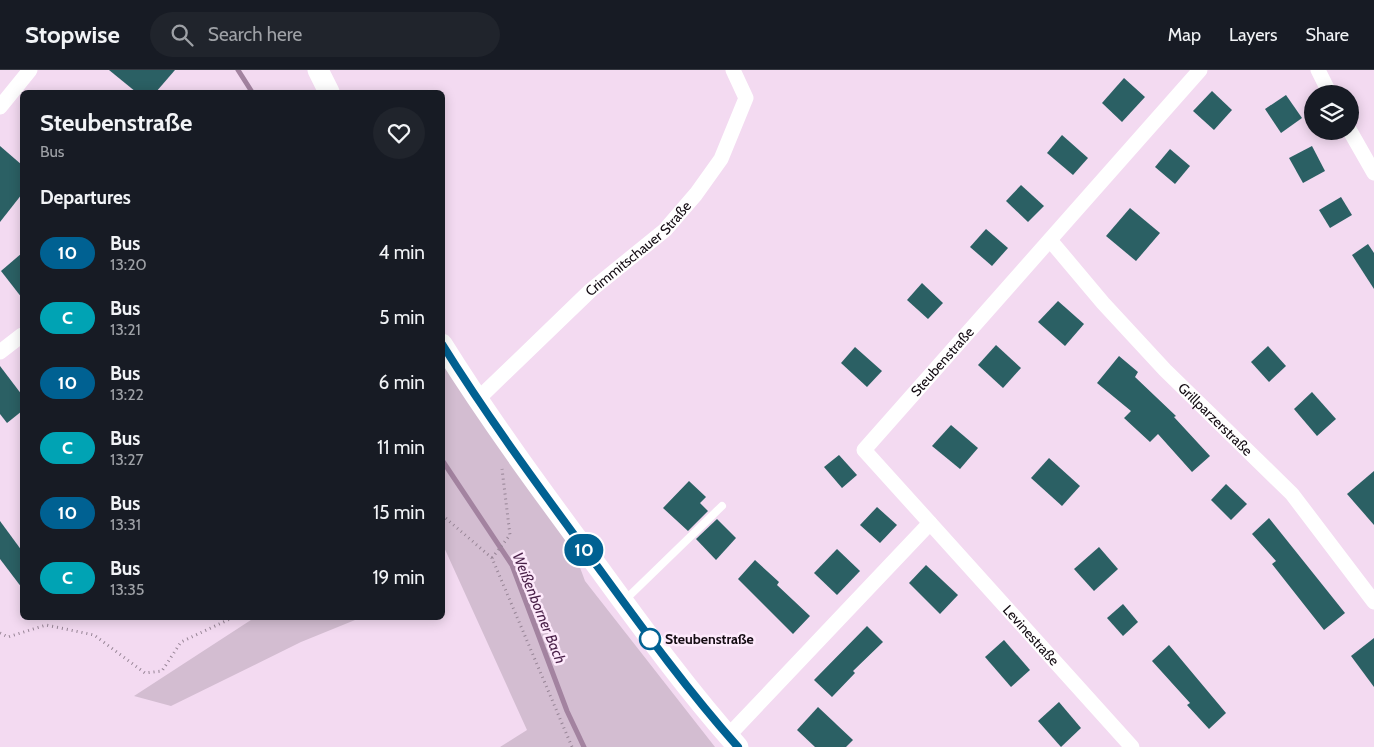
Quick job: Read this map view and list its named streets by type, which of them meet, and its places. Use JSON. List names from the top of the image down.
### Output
{
  "streets": {
    "street": [
      "Crimmitschauer Straße",
      "Steubenstraße",
      "Grillparzerstraße",
      "Levinestraße"
    ]
  },
  "crossings": [
    ["Steubenstraße", "Grillparzerstraße"],
    ["Steubenstraße", "Levinestraße"]
  ],
  "water": ["Weißenborner Bach"],
  "places": ["Steubenstraße"],
  "lines": ["bus line 10"],
  "page": {
    "header": "Stopwise",
    "search": "Search here",
    "nav": ["Map", "Layers", "Share"],
    "on_map": "10",
    "heading": [
      ["Steubenstraße", "Bus"],
      "Departures"
    ],
    "list": [
      {
        "mark": "10",
        "name": "Bus",
        "note": "13:20",
        "value": "4 min"
      },
      {
        "mark": "C",
        "name": "Bus",
        "note": "13:21",
        "value": "5 min"
      },
      {
        "mark": "10",
        "name": "Bus",
        "note": "13:22",
        "value": "6 min"
      },
      {
        "mark": "C",
        "name": "Bus",
        "note": "13:27",
        "value": "11 min"
      },
      {
        "mark": "10",
        "name": "Bus",
        "note": "13:31",
        "value": "15 min"
      },
      {
        "mark": "C",
        "name": "Bus",
        "note": "13:35",
        "value": "19 min"
      }
    ]
  }
}
